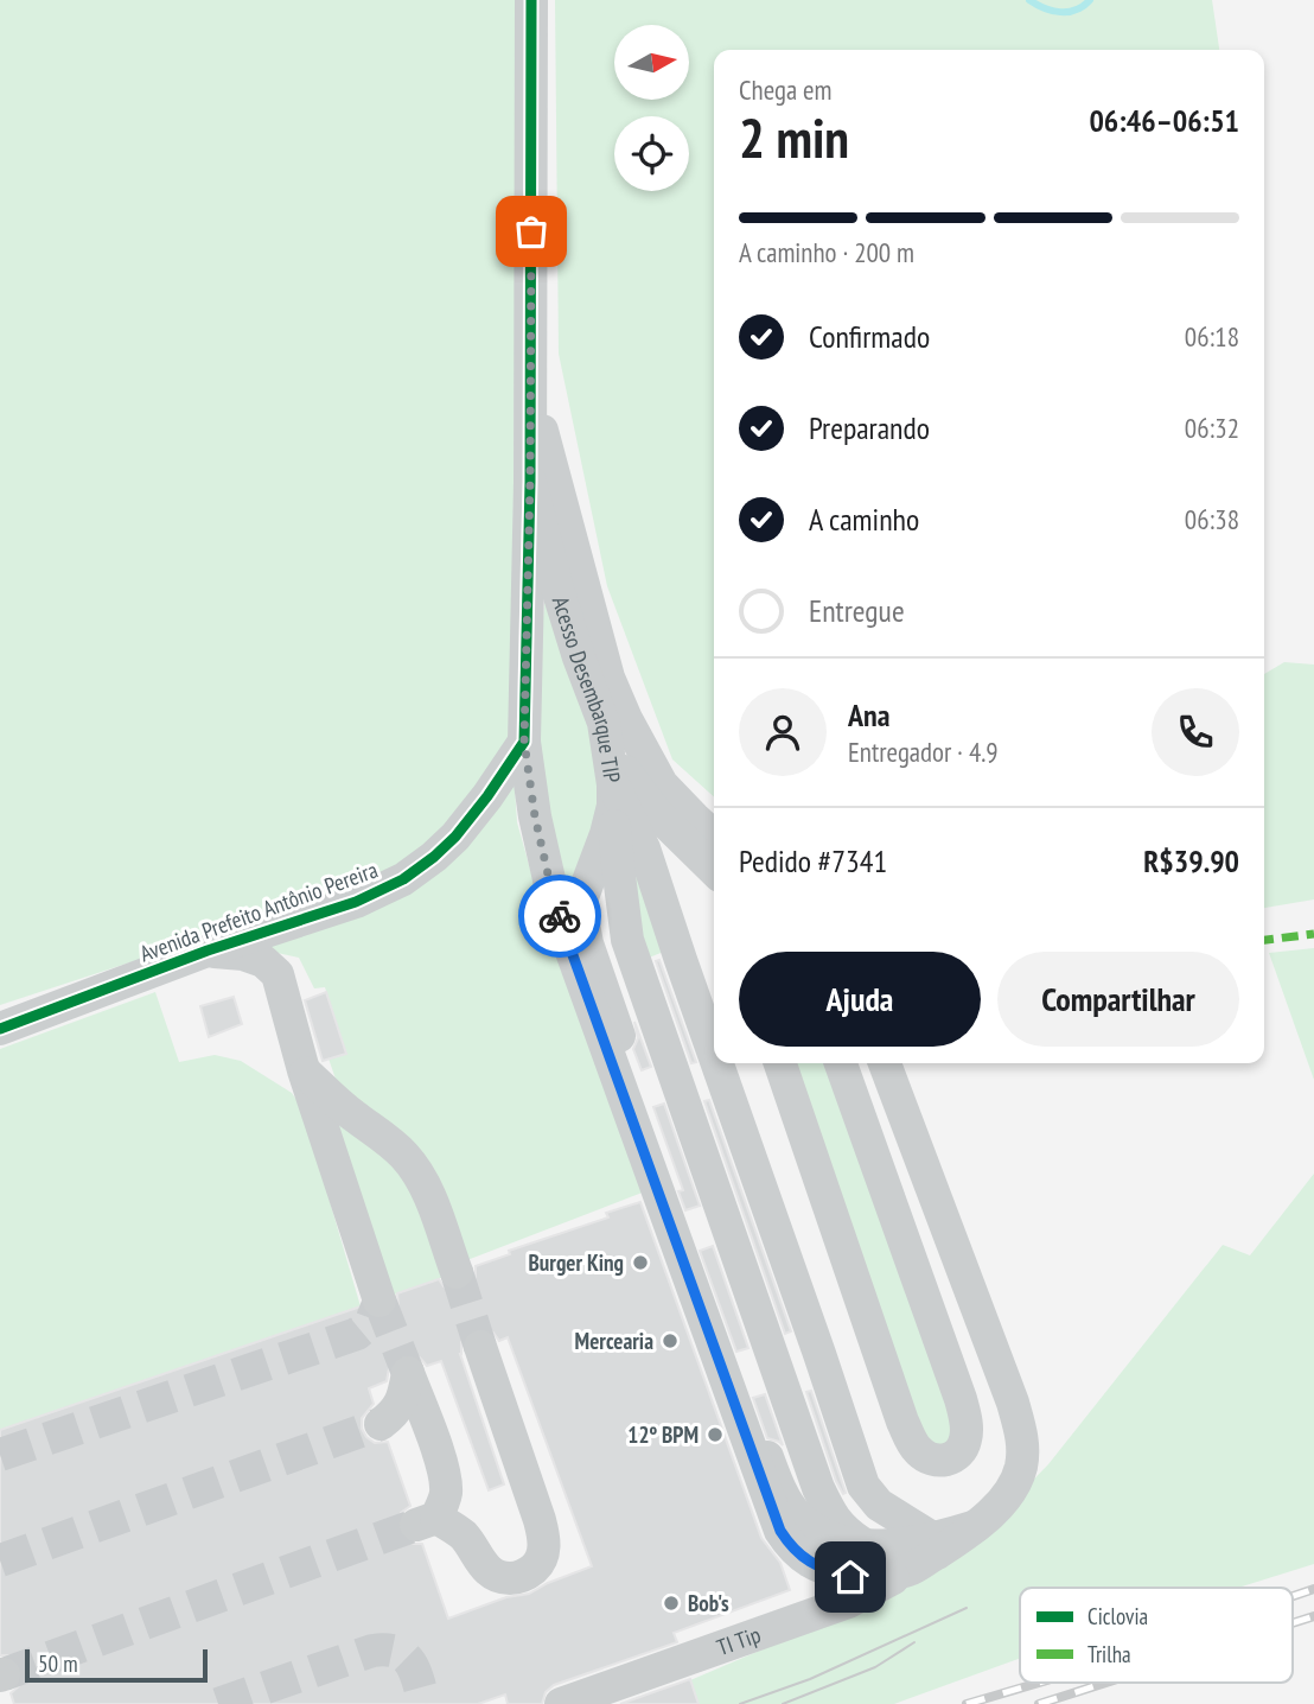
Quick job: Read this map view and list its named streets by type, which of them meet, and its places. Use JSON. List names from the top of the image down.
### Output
{
  "streets": {
    "street": ["Acesso Desembarque TIP", "Avenida Prefeito Antônio Pereira", "TI Tip"]
  },
  "crossings": [
    ["Acesso Desembarque TIP", "TI Tip"]
  ],
  "places": [
    "Burger King",
    "Mercearia",
    "12º BPM",
    "Bob's"
  ],
  "legend": ["Ciclovia", "Trilha"],
  "scale_bar": "50 m",
  "north": "right",
  "page": {
    "heading": ["2 min", "Chega em", "06:46–06:51"],
    "panel": [
      "Ana",
      "Entregador · 4.9",
      "Pedido #7341",
      "R$39.90"
    ],
    "bar": "A caminho · 200 m",
    "list": [
      ["Confirmado", "06:18"],
      ["Preparando", "06:32"],
      ["A caminho", "06:38"],
      "Entregue"
    ],
    "buttons": ["Ajuda", "Compartilhar"],
    "scale": "50 m"
  }
}
